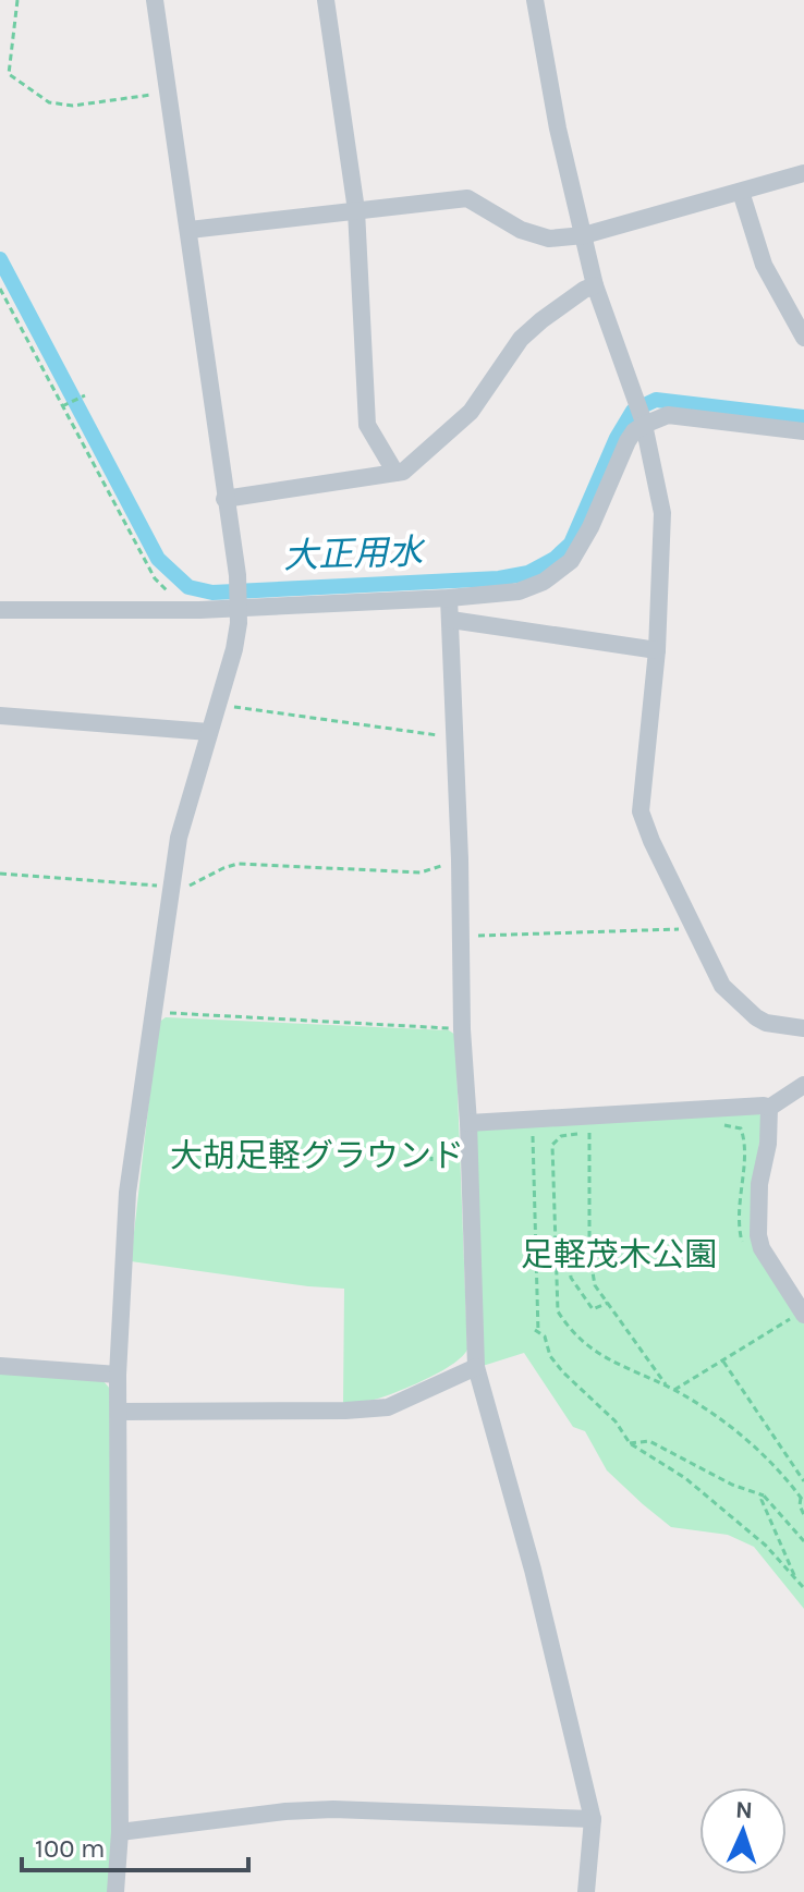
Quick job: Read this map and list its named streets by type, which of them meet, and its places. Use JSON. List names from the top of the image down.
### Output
{
  "water": ["大正用水"],
  "parks": ["大胡足軽グラウンド", "足軽茂木公園"],
  "scale_bar": "100 m",
  "north": "top"
}
